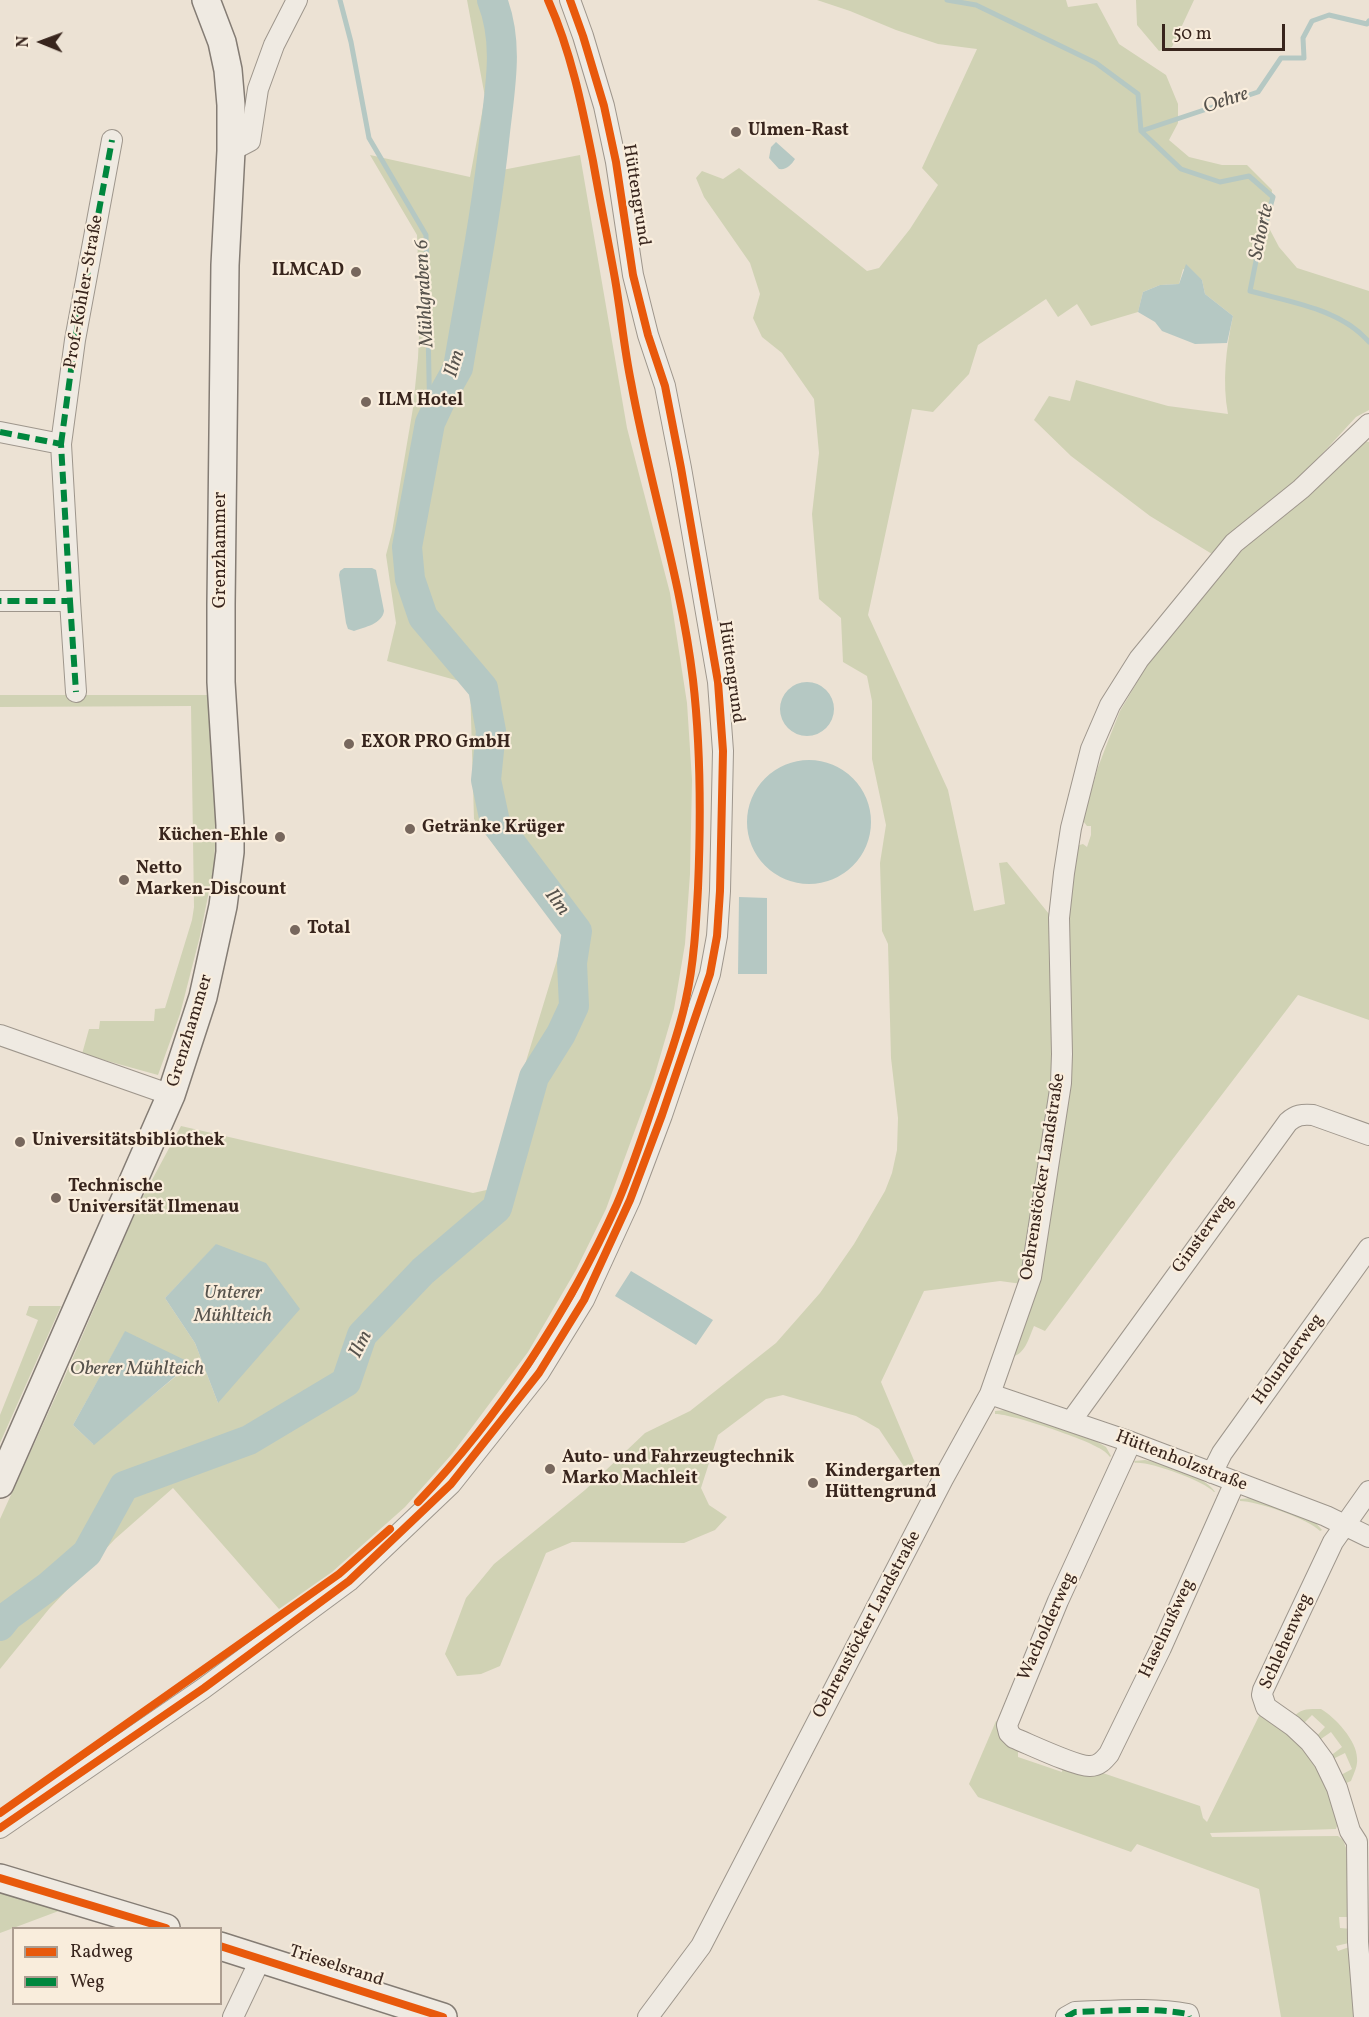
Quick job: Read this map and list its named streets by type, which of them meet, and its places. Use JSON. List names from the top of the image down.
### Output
{
  "streets": {
    "main road": ["Grenzhammer", "Trieselsrand"],
    "street": [
      "Hüttengrund",
      "Prof.-Köhler-Straße",
      "Oehrenstöcker Landstraße",
      "Ginsterweg",
      "Holunderweg",
      "Hüttenholzstraße",
      "Wacholderweg",
      "Haselnußweg",
      "Schlehenweg"
    ]
  },
  "crossings": [
    ["Oehrenstöcker Landstraße", "Hüttenholzstraße"],
    ["Ginsterweg", "Hüttenholzstraße"],
    ["Holunderweg", "Hüttenholzstraße"],
    ["Hüttenholzstraße", "Wacholderweg"],
    ["Hüttenholzstraße", "Haselnußweg"],
    ["Hüttenholzstraße", "Schlehenweg"],
    ["Wacholderweg", "Haselnußweg"]
  ],
  "water": [
    "Oehre",
    "Schorte",
    "Mühlgraben 6",
    "Ilm",
    "Unterer Mühlteich",
    "Oberer Mühlteich"
  ],
  "places": [
    "Ulmen-Rast",
    "ILMCAD",
    "ILM Hotel",
    "EXOR PRO GmbH",
    "Getränke Krüger",
    "Küchen-Ehle",
    "Netto Marken-Discount",
    "Total",
    "Universitätsbibliothek",
    "Technische Universität Ilmenau",
    "Auto- und Fahrzeugtechnik Marko Machleit",
    "Kindergarten Hüttengrund"
  ],
  "legend": ["Radweg", "Weg"],
  "scale_bar": "50 m",
  "north": "left"
}
